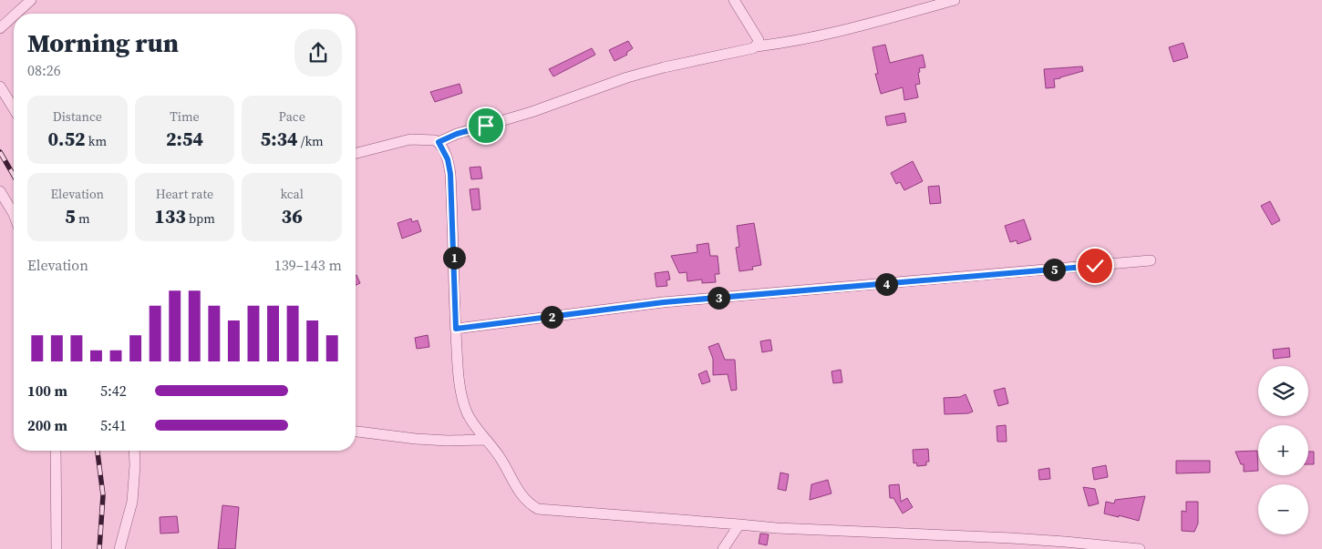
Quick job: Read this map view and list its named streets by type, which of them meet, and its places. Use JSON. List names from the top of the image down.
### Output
{
  "page": {
    "heading": ["Morning run", "08:26"],
    "stats": [
      ["Distance", "0.52 km"],
      ["Time", "2:54"],
      ["Pace", "5:34 /km"],
      ["Elevation", "5 m"],
      ["Heart rate", "133 bpm"],
      ["kcal", "36"]
    ],
    "chart": ["Elevation", "139–143 m"],
    "pins": [
      "1",
      "5",
      "4",
      "3",
      "2"
    ],
    "map_buttons": ["+", "−"],
    "list": [
      {
        "name": "100 m",
        "note": "5:42"
      },
      {
        "name": "200 m",
        "note": "5:41"
      }
    ]
  }
}
